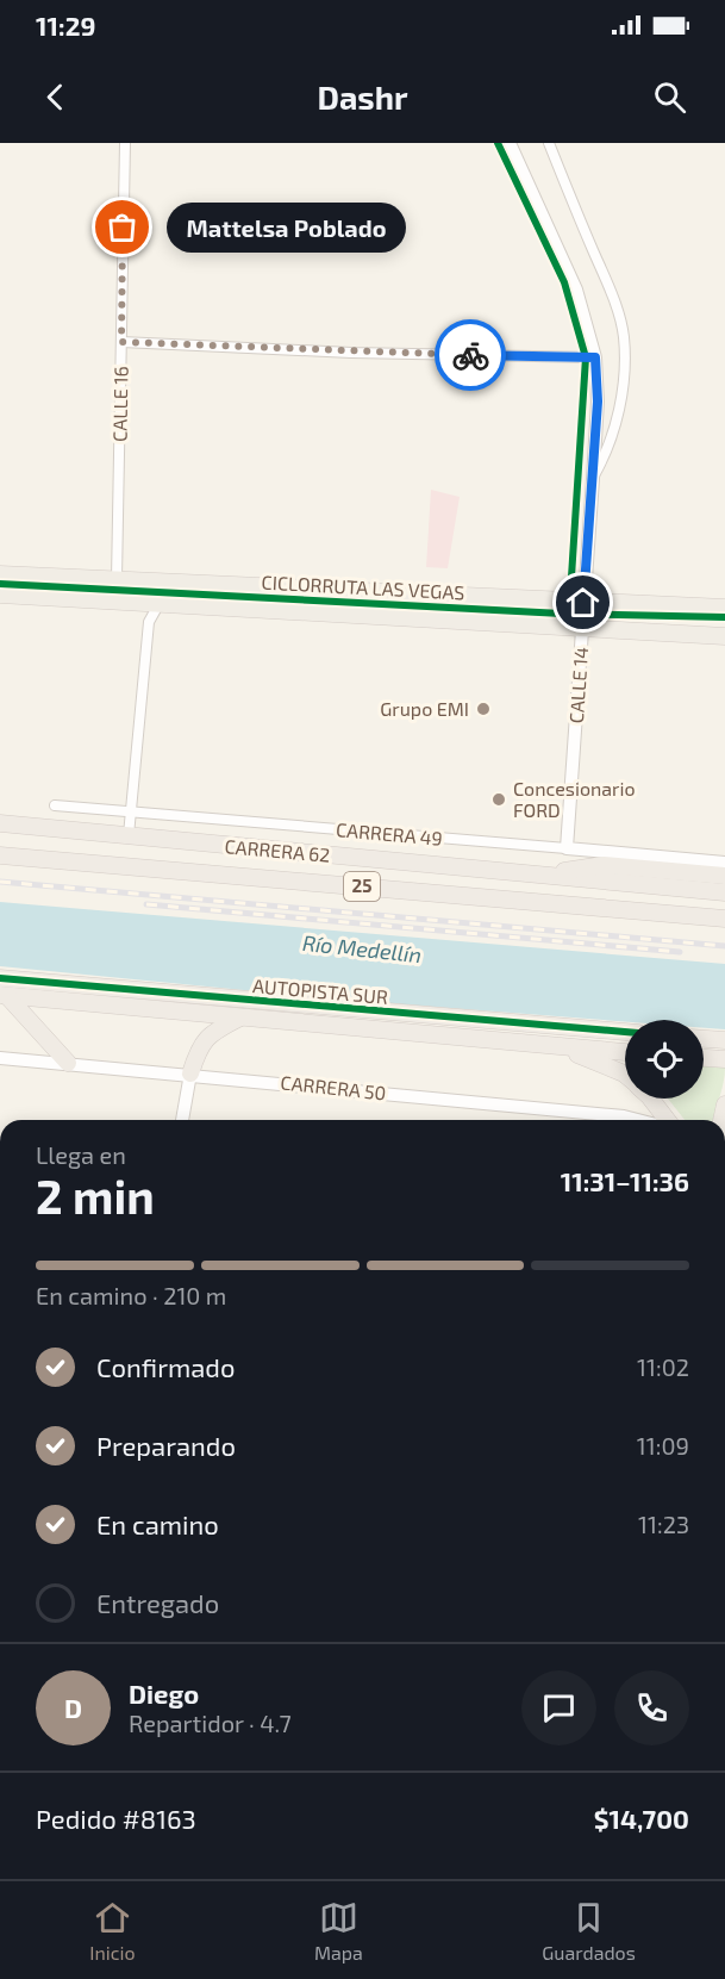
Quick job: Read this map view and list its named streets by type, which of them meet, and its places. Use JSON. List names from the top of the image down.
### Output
{
  "streets": {
    "highway": ["CARRERA 62", "25", "AUTOPISTA SUR"],
    "street": [
      "CALLE 16",
      "CALLE 14",
      "CARRERA 49",
      "CARRERA 50"
    ],
    "cycle path": ["CICLORRUTA LAS VEGAS"]
  },
  "crossings": [
    ["CALLE 14", "CARRERA 49"]
  ],
  "water": ["Río Medellín"],
  "places": ["Mattelsa Poblado", "Grupo EMI", "Concesionario FORD"],
  "page": {
    "status": "11:29",
    "header": "Dashr",
    "bubble": "Mattelsa Poblado",
    "heading": ["2 min", "Llega en", "11:31–11:36"],
    "panel": [
      "Diego",
      "Repartidor · 4.7",
      "Pedido #8163",
      "$14,700"
    ],
    "bar": "En camino · 210 m",
    "list": [
      ["Confirmado", "11:02"],
      ["Preparando", "11:09"],
      ["En camino", "11:23"],
      "Entregado"
    ],
    "round": "D",
    "tabs": ["Inicio", "Mapa", "Guardados"]
  }
}
